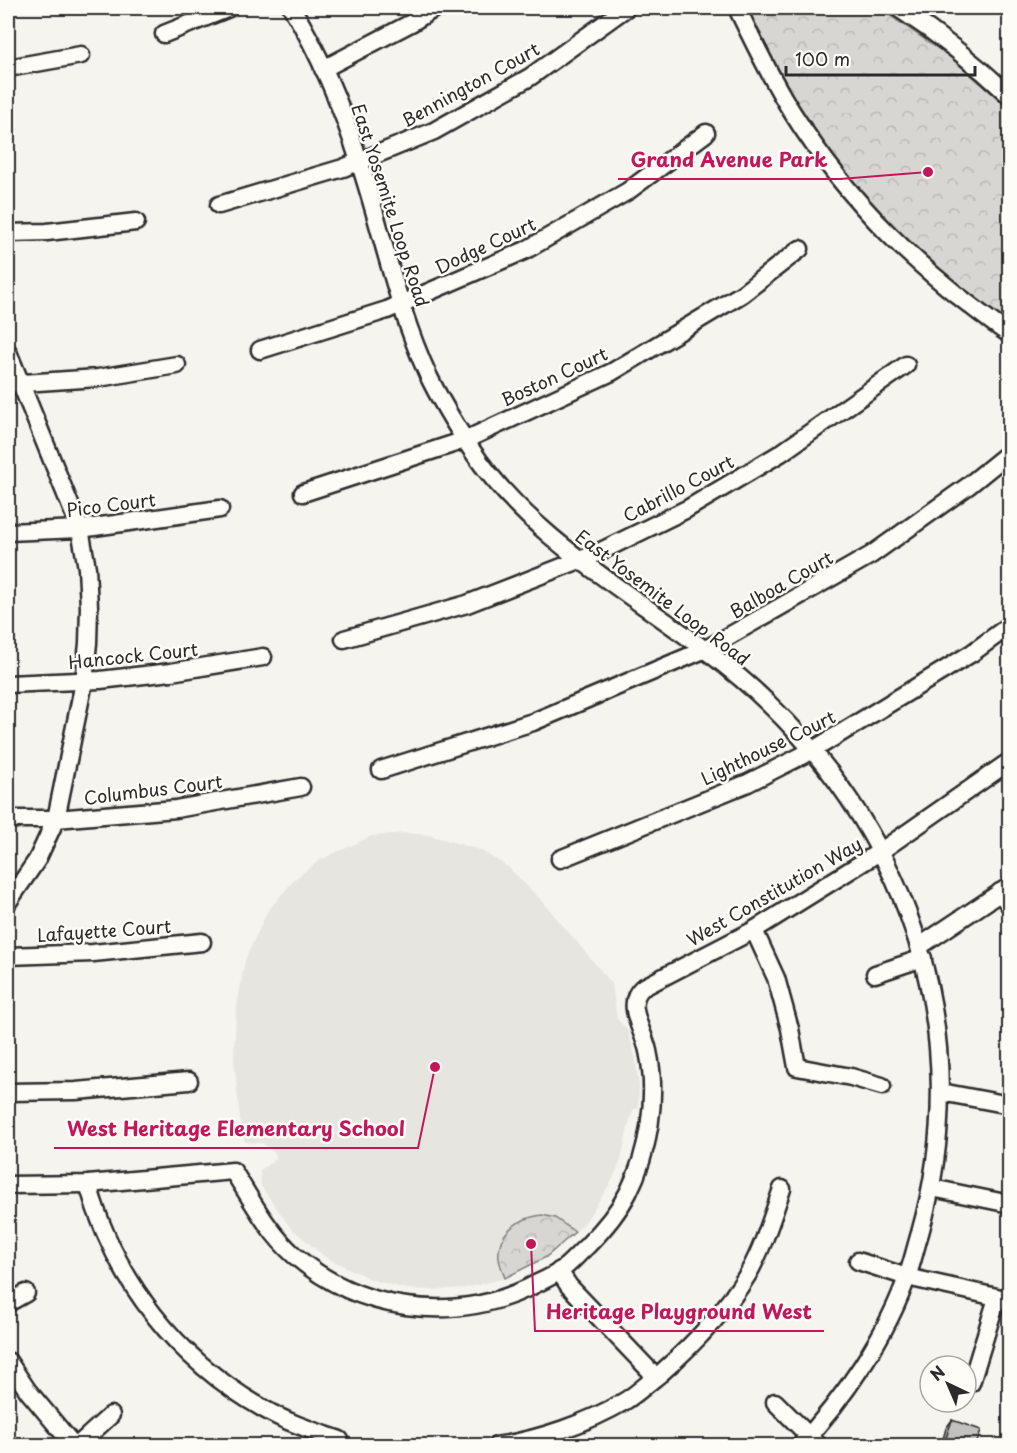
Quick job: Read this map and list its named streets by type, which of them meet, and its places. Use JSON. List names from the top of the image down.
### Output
{
  "streets": {
    "street": [
      "Bennington Court",
      "East Yosemite Loop Road",
      "Dodge Court",
      "Boston Court",
      "Cabrillo Court",
      "Pico Court",
      "Balboa Court",
      "Hancock Court",
      "Lighthouse Court",
      "Columbus Court",
      "West Constitution Way",
      "Lafayette Court"
    ]
  },
  "crossings": [
    ["Bennington Court", "East Yosemite Loop Road"],
    ["East Yosemite Loop Road", "Dodge Court"],
    ["East Yosemite Loop Road", "Boston Court"],
    ["East Yosemite Loop Road", "Cabrillo Court"],
    ["East Yosemite Loop Road", "Balboa Court"],
    ["East Yosemite Loop Road", "Lighthouse Court"],
    ["East Yosemite Loop Road", "West Constitution Way"]
  ],
  "places": ["Grand Avenue Park", "West Heritage Elementary School", "Heritage Playground West"],
  "scale_bar": "100 m",
  "north": "top left"
}
